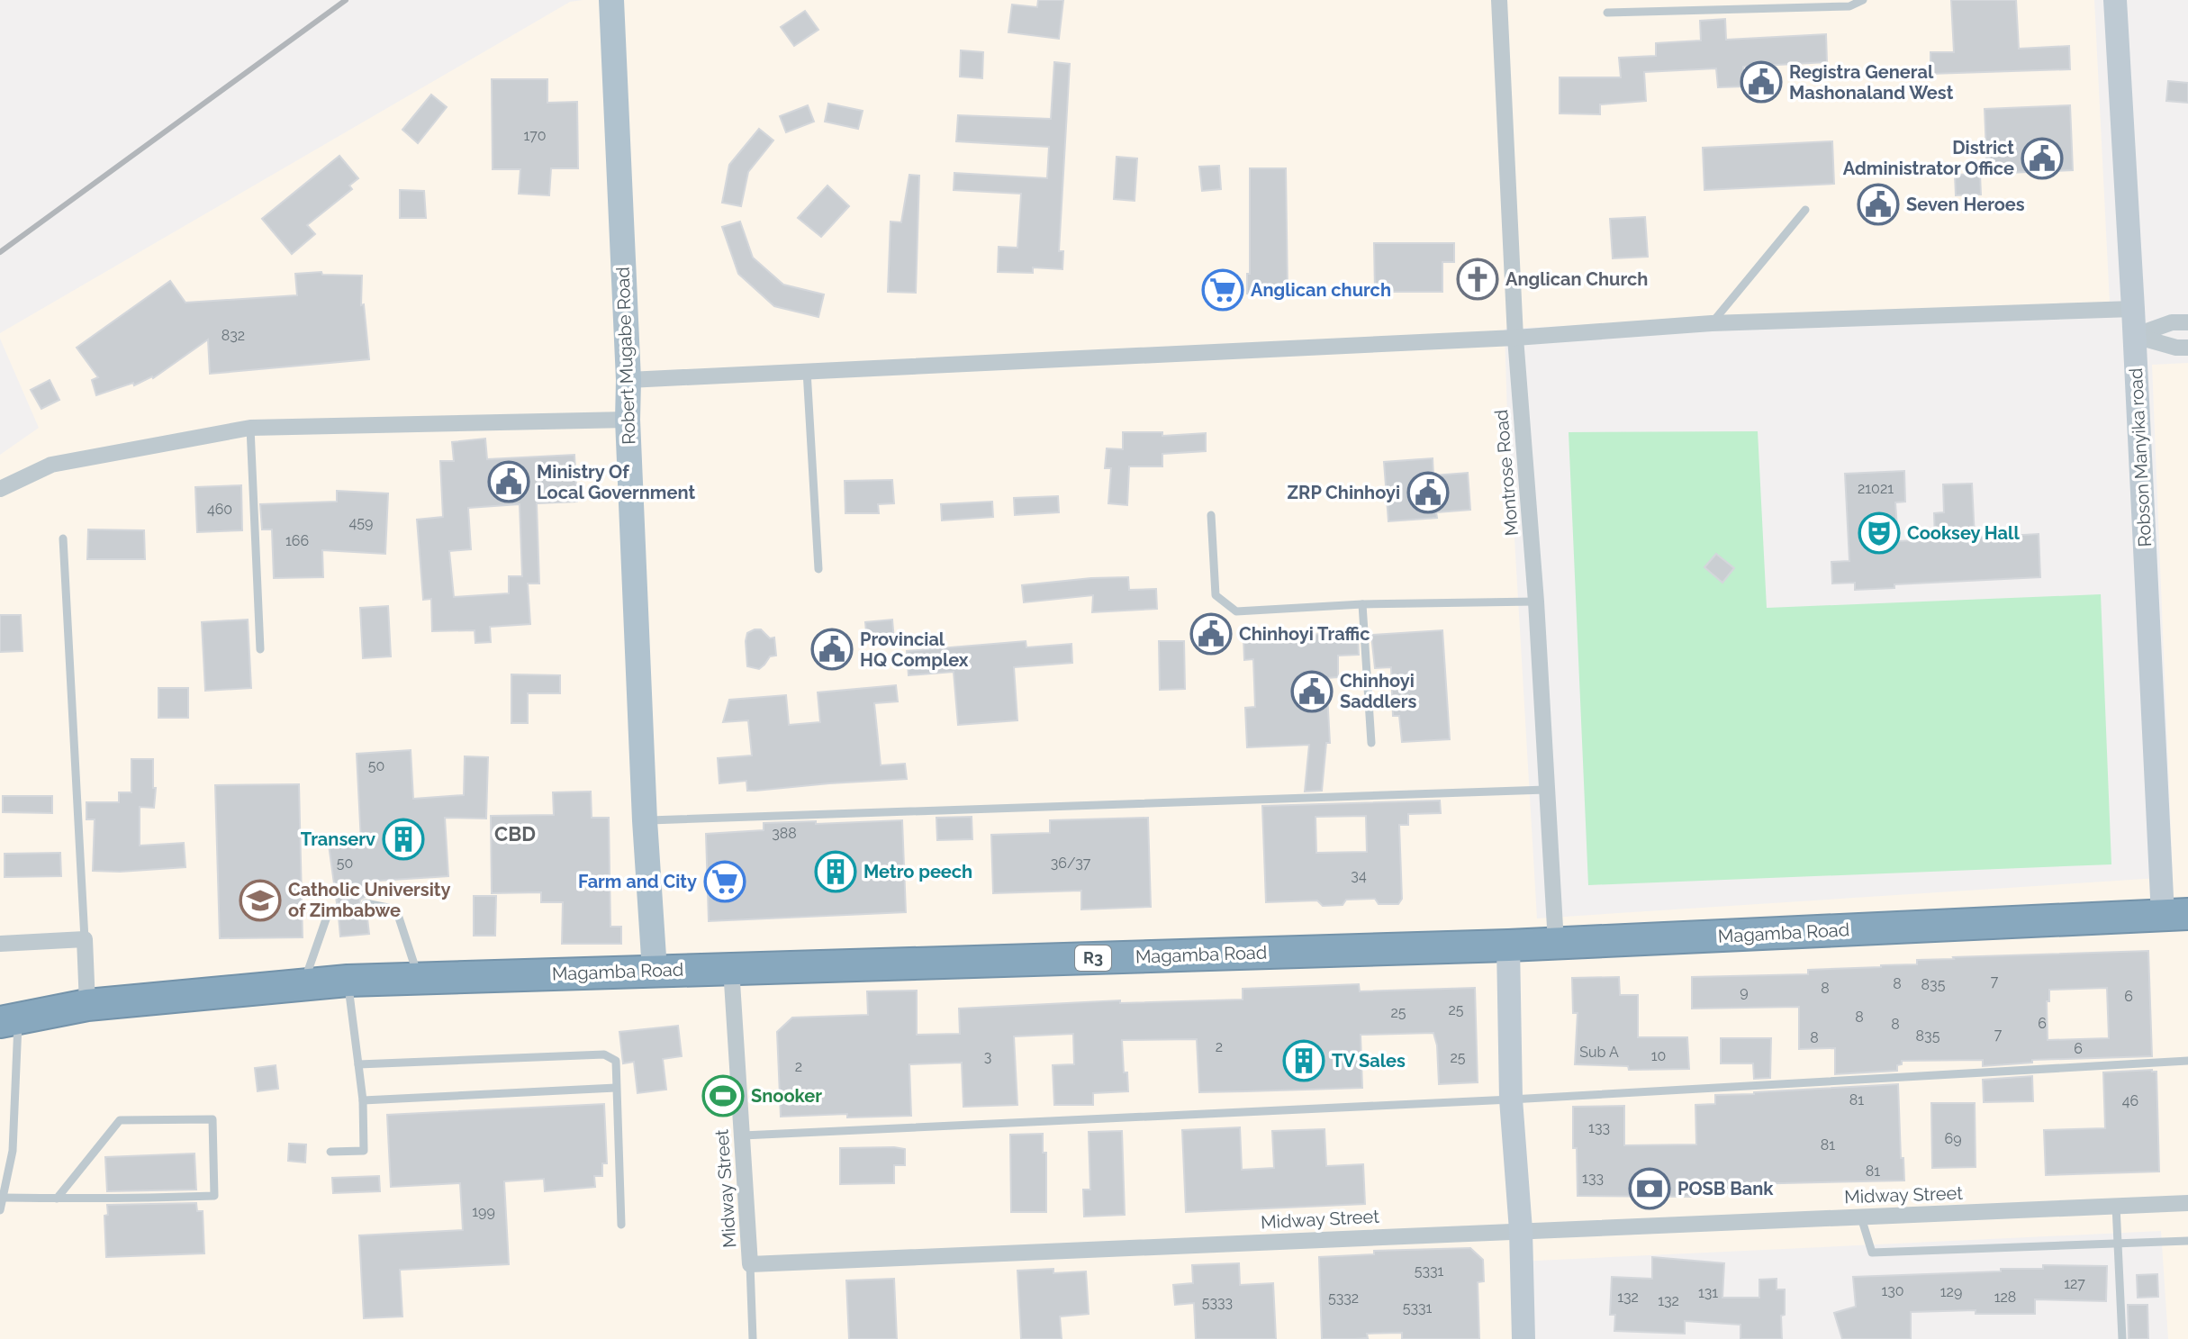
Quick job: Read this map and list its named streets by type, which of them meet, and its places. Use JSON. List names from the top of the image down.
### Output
{
  "streets": {
    "highway": ["Magamba Road", "R3"],
    "main road": ["Robert Mugabe Road"],
    "street": ["Robson Manyika road", "Montrose Road", "Midway Street"]
  },
  "crossings": [
    ["Robert Mugabe Road", "Magamba Road"],
    ["Robson Manyika road", "Magamba Road"],
    ["Montrose Road", "Magamba Road"],
    ["Magamba Road", "Midway Street"]
  ],
  "districts": ["CBD"],
  "places": {
    "public building": [
      "Registra General Mashonaland West",
      "District Administrator Office",
      "Seven Heroes",
      "Ministry Of Local Government",
      "ZRP Chinhoyi",
      "Chinhoyi Traffic",
      "Provincial HQ Complex",
      "Chinhoyi Saddlers"
    ],
    "church": ["Anglican Church"],
    "supermarket": ["Anglican church", "Farm and City"],
    "theatre": ["Cooksey Hall"],
    "building": ["Transerv", "Metro peech", "TV Sales"],
    "school or university": ["Catholic University of Zimbabwe"],
    "sports": ["Snooker"],
    "bank": ["POSB Bank"]
  },
  "house_numbers": [
    "170",
    "832",
    "21021",
    "460",
    "459",
    "166",
    "50",
    "388",
    "50",
    "36/37",
    "34",
    "7",
    "8",
    "835",
    "8",
    "9",
    "6",
    "25",
    "25",
    "8",
    "6",
    "8",
    "7",
    "835",
    "8",
    "2",
    "6",
    "Sub A",
    "10",
    "3",
    "25",
    "2",
    "81",
    "46",
    "133",
    "69",
    "81",
    "81",
    "133",
    "199",
    "5331",
    "127",
    "130",
    "129",
    "131",
    "132",
    "128",
    "5332",
    "132",
    "5333",
    "5331"
  ]
}
